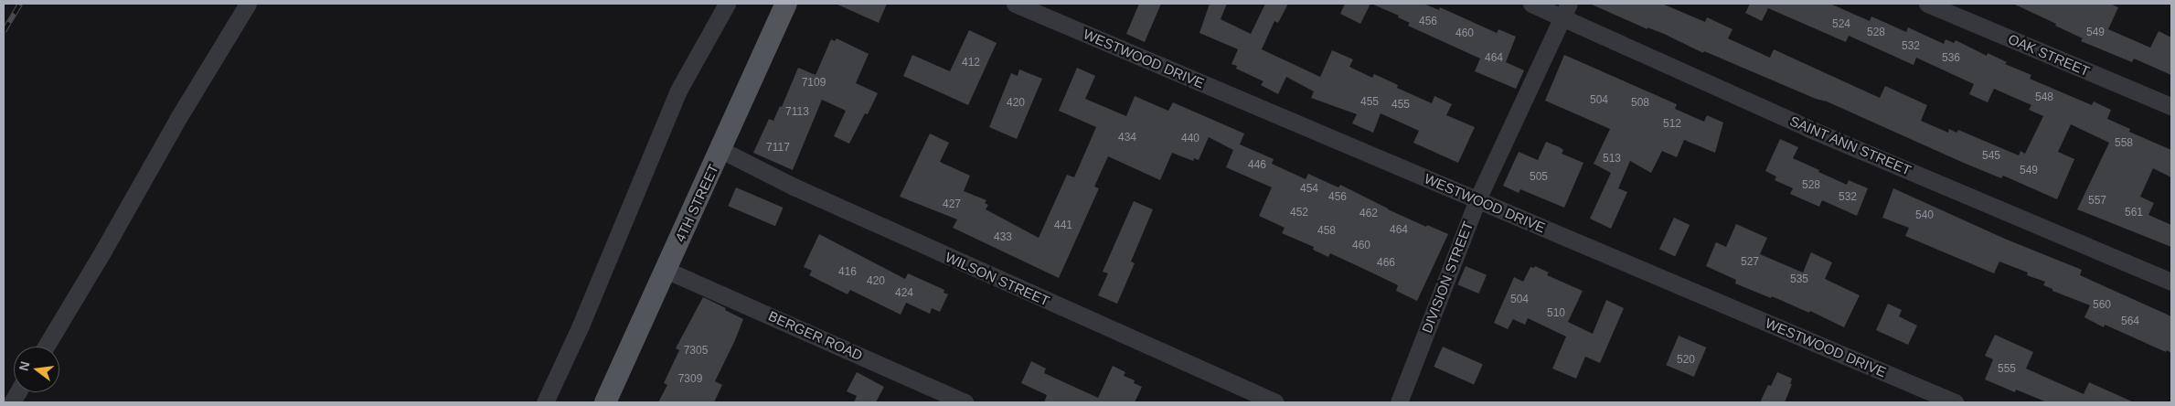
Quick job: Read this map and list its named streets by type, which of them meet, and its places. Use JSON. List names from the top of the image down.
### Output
{
  "streets": {
    "main road": ["4TH STREET"],
    "street": [
      "OAK STREET",
      "WESTWOOD DRIVE",
      "SAINT ANN STREET",
      "DIVISION STREET",
      "WILSON STREET",
      "BERGER ROAD"
    ]
  },
  "crossings": [
    ["WESTWOOD DRIVE", "DIVISION STREET"],
    ["SAINT ANN STREET", "DIVISION STREET"],
    ["4TH STREET", "WILSON STREET"],
    ["4TH STREET", "BERGER ROAD"]
  ],
  "house_numbers": [
    "456",
    "524",
    "528",
    "549",
    "460",
    "532",
    "464",
    "536",
    "412",
    "7109",
    "548",
    "504",
    "455",
    "420",
    "508",
    "455",
    "7113",
    "512",
    "434",
    "440",
    "558",
    "7117",
    "545",
    "513",
    "446",
    "549",
    "505",
    "528",
    "454",
    "456",
    "532",
    "557",
    "427",
    "452",
    "561",
    "462",
    "540",
    "441",
    "464",
    "458",
    "433",
    "460",
    "527",
    "466",
    "416",
    "535",
    "420",
    "424",
    "504",
    "560",
    "510",
    "564",
    "7305",
    "520",
    "555",
    "7309"
  ],
  "north": "left"
}
